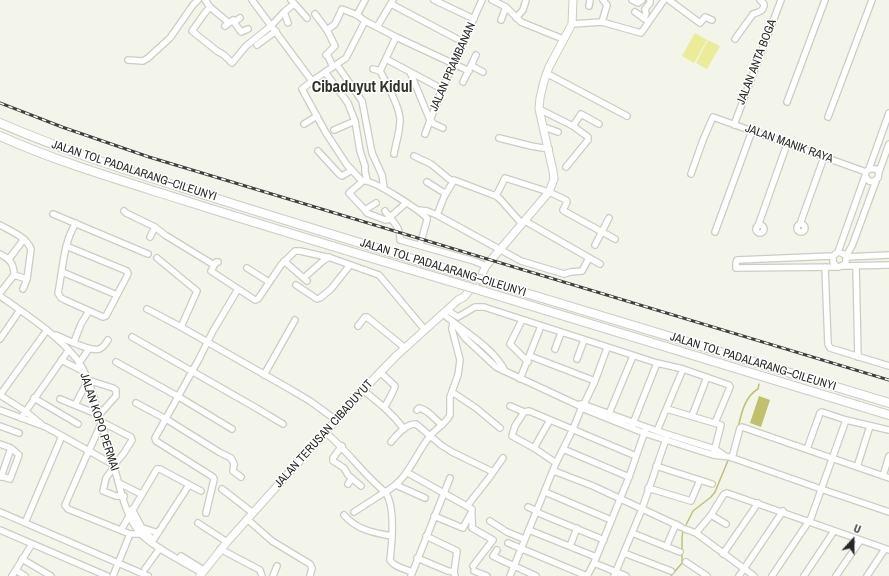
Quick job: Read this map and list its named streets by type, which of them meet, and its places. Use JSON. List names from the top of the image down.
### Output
{
  "streets": {
    "highway": ["JALAN TOL PADALARANG–CILEUNYI"],
    "main road": ["JALAN TERUSAN CIBADUYUT"],
    "street": [
      "JALAN ANTA BOGA",
      "JALAN PRAMBANAN",
      "JALAN MANIK RAYA",
      "JALAN KOPO PERMAI"
    ]
  },
  "crossings": [
    ["JALAN ANTA BOGA", "JALAN MANIK RAYA"],
    ["JALAN KOPO PERMAI", "JALAN TERUSAN CIBADUYUT"]
  ],
  "districts": ["Cibaduyut Kidul"],
  "north": "top"
}
